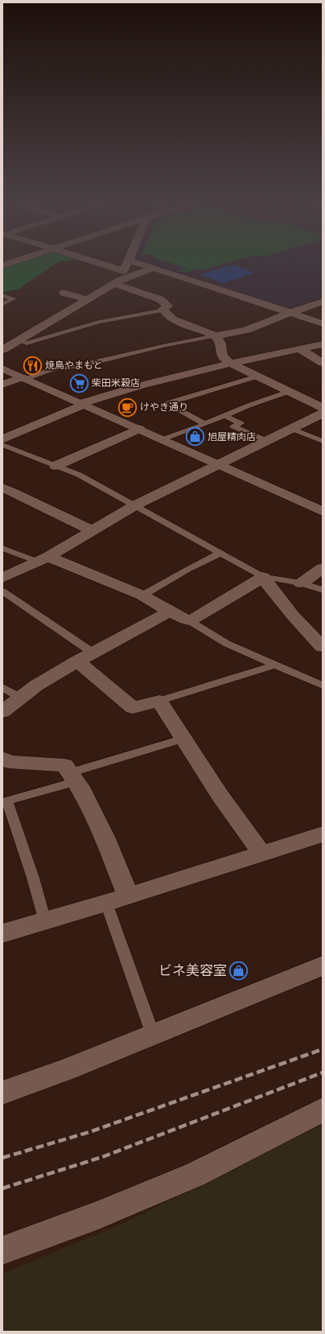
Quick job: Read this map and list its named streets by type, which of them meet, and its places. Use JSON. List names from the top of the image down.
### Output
{
  "places": {
    "restaurant": ["焼鳥やまもと"],
    "supermarket": ["柴田米穀店"],
    "cafe": ["けやき通り"],
    "shop": ["旭屋精肉店", "ビネ美容室"]
  }
}
